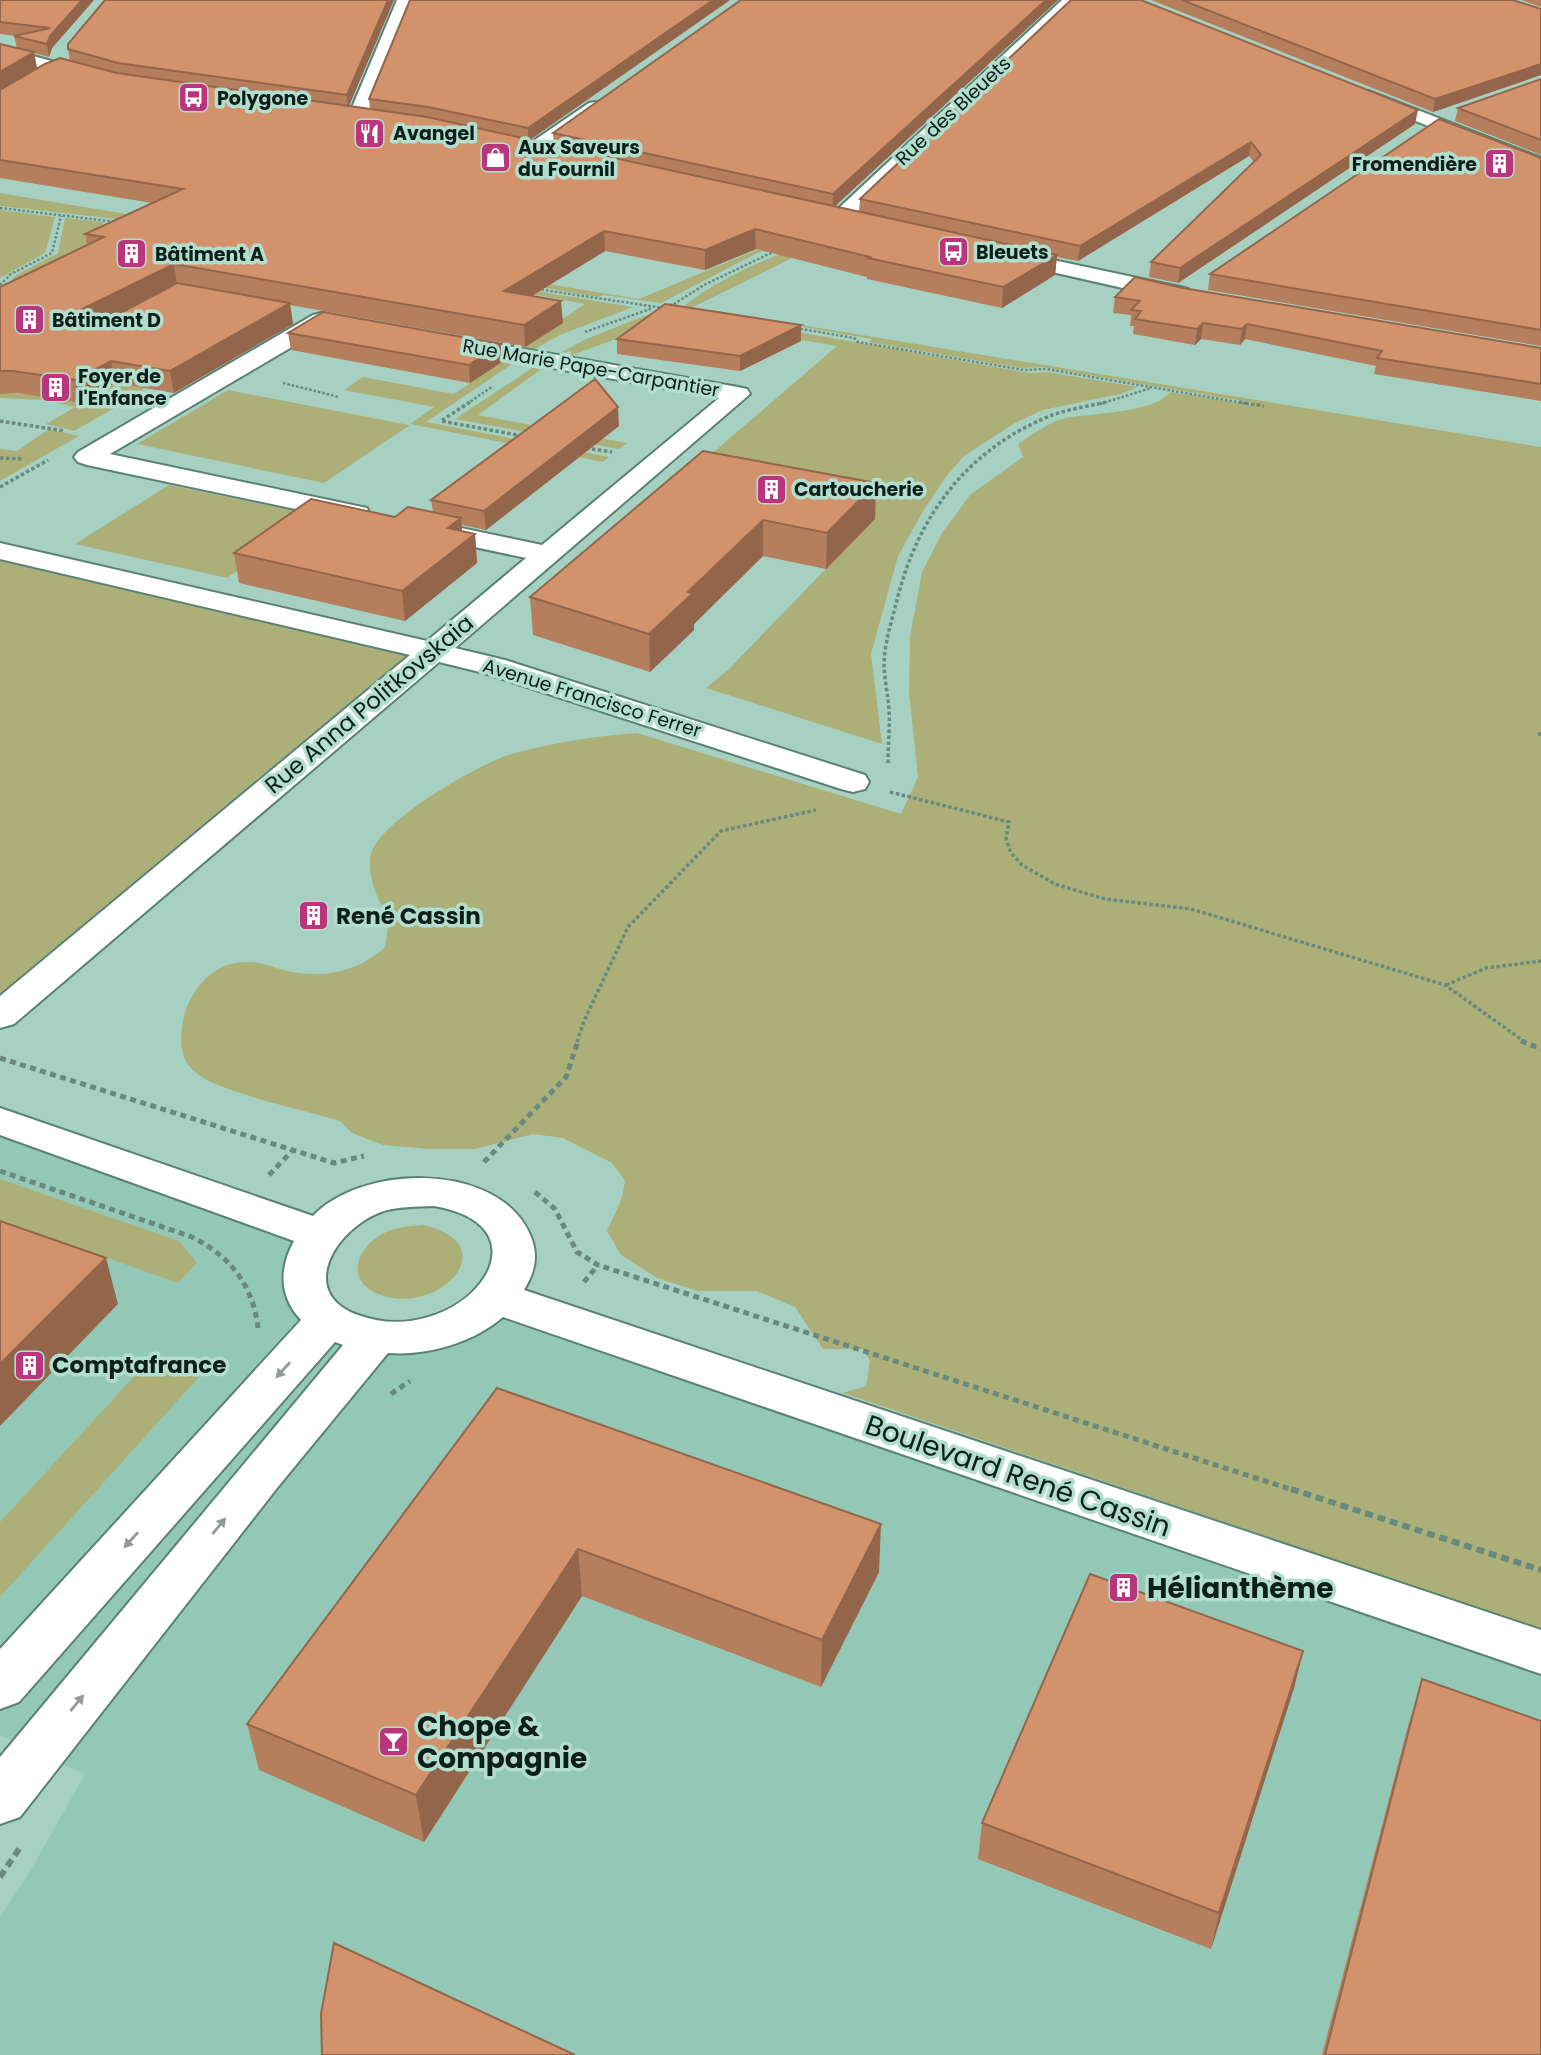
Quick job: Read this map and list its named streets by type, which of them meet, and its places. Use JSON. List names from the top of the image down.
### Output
{
  "streets": {
    "street": [
      "Rue des Bleuets",
      "Rue Marie Pape-Carpantier",
      "Avenue Francisco Ferrer",
      "Rue Anna Politkovskaia",
      "Boulevard René Cassin"
    ]
  },
  "crossings": [
    ["Rue Marie Pape-Carpantier", "Rue Anna Politkovskaia"],
    ["Avenue Francisco Ferrer", "Rue Anna Politkovskaia"]
  ],
  "places": {
    "bus stop": ["Polygone", "Bleuets"],
    "restaurant": ["Avangel"],
    "shop": ["Aux Saveurs du Fournil"],
    "building": [
      "Fromendière",
      "Bâtiment A",
      "Bâtiment D",
      "Foyer de l'Enfance",
      "Cartoucherie",
      "René Cassin",
      "Comptafrance",
      "Hélianthème"
    ],
    "bar": ["Chope & Compagnie"]
  }
}
